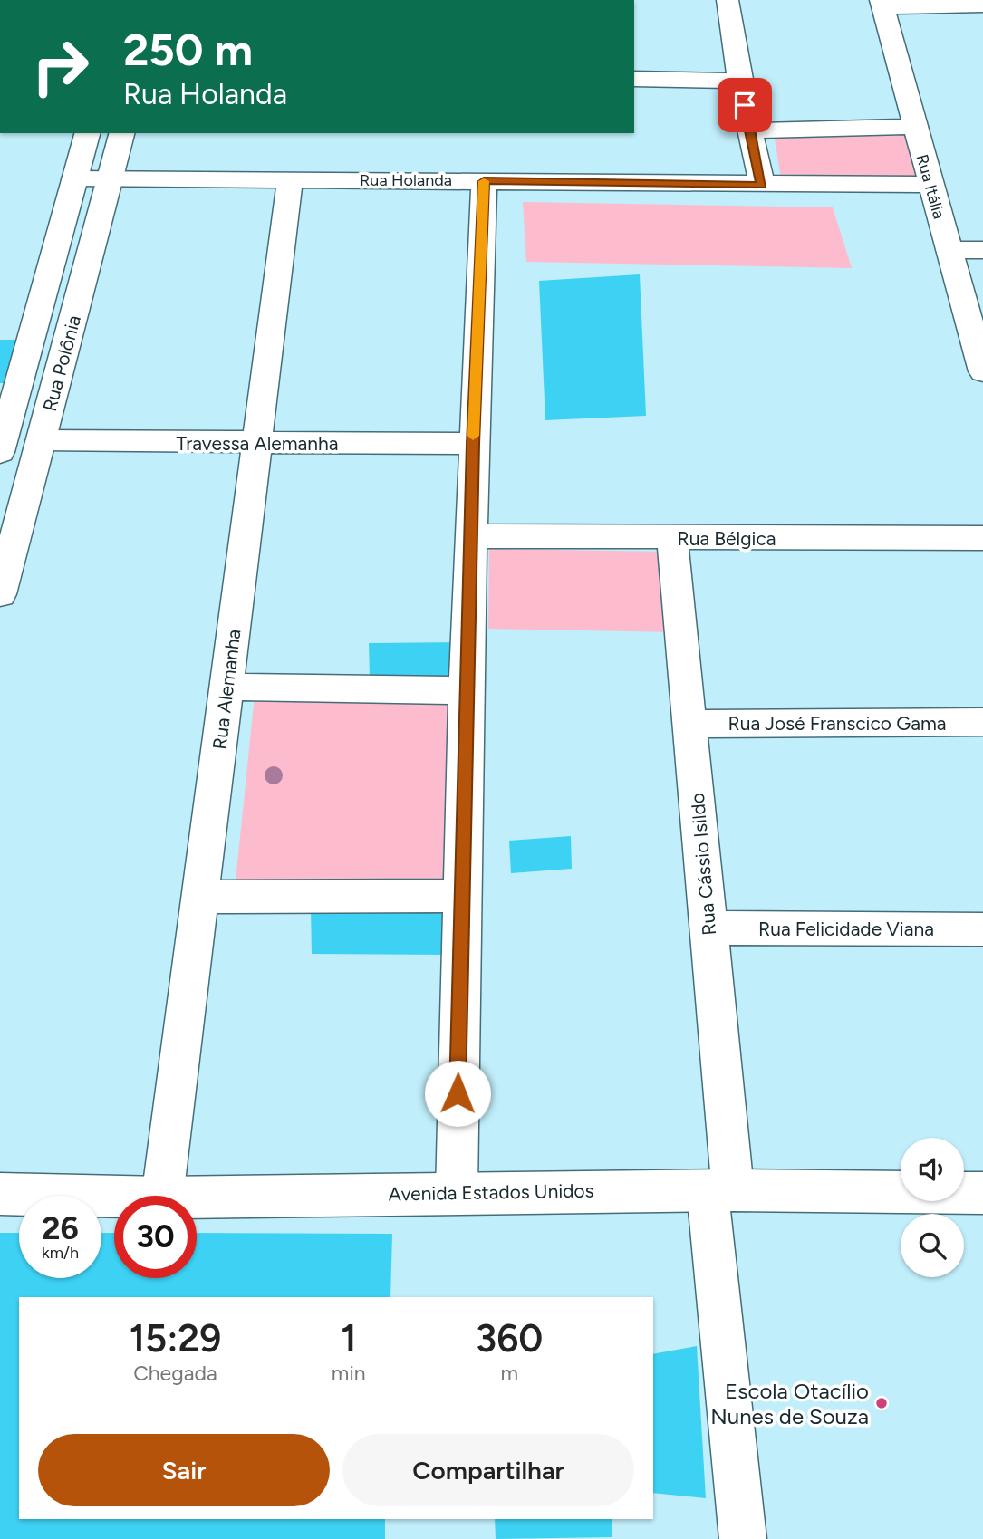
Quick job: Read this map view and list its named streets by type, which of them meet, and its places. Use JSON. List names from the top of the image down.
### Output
{
  "streets": {
    "street": [
      "Rua Holanda",
      "Rua Itália",
      "Rua Polônia",
      "Travessa Alemanha",
      "Rua Bélgica",
      "Rua Alemanha",
      "Rua José Franscico Gama",
      "Rua Cássio Isildo",
      "Rua Felicidade Viana",
      "Avenida Estados Unidos"
    ]
  },
  "crossings": [
    ["Rua Holanda", "Rua Itália"],
    ["Rua Holanda", "Rua Polônia"],
    ["Rua Holanda", "Rua Alemanha"],
    ["Rua Polônia", "Travessa Alemanha"],
    ["Travessa Alemanha", "Rua Alemanha"],
    ["Rua Bélgica", "Rua Cássio Isildo"],
    ["Rua José Franscico Gama", "Rua Cássio Isildo"],
    ["Rua Cássio Isildo", "Rua Felicidade Viana"],
    ["Rua Cássio Isildo", "Avenida Estados Unidos"]
  ],
  "places": ["Escola Otacílio Nunes de Souza"],
  "page": {
    "turn": ["250 m", "Rua Holanda"],
    "speed": "26 km/h",
    "limit": "30",
    "eta": [
      "15:29",
      "Chegada",
      "1",
      "min",
      "360",
      "m"
    ],
    "buttons": ["Sair", "Compartilhar"]
  }
}
